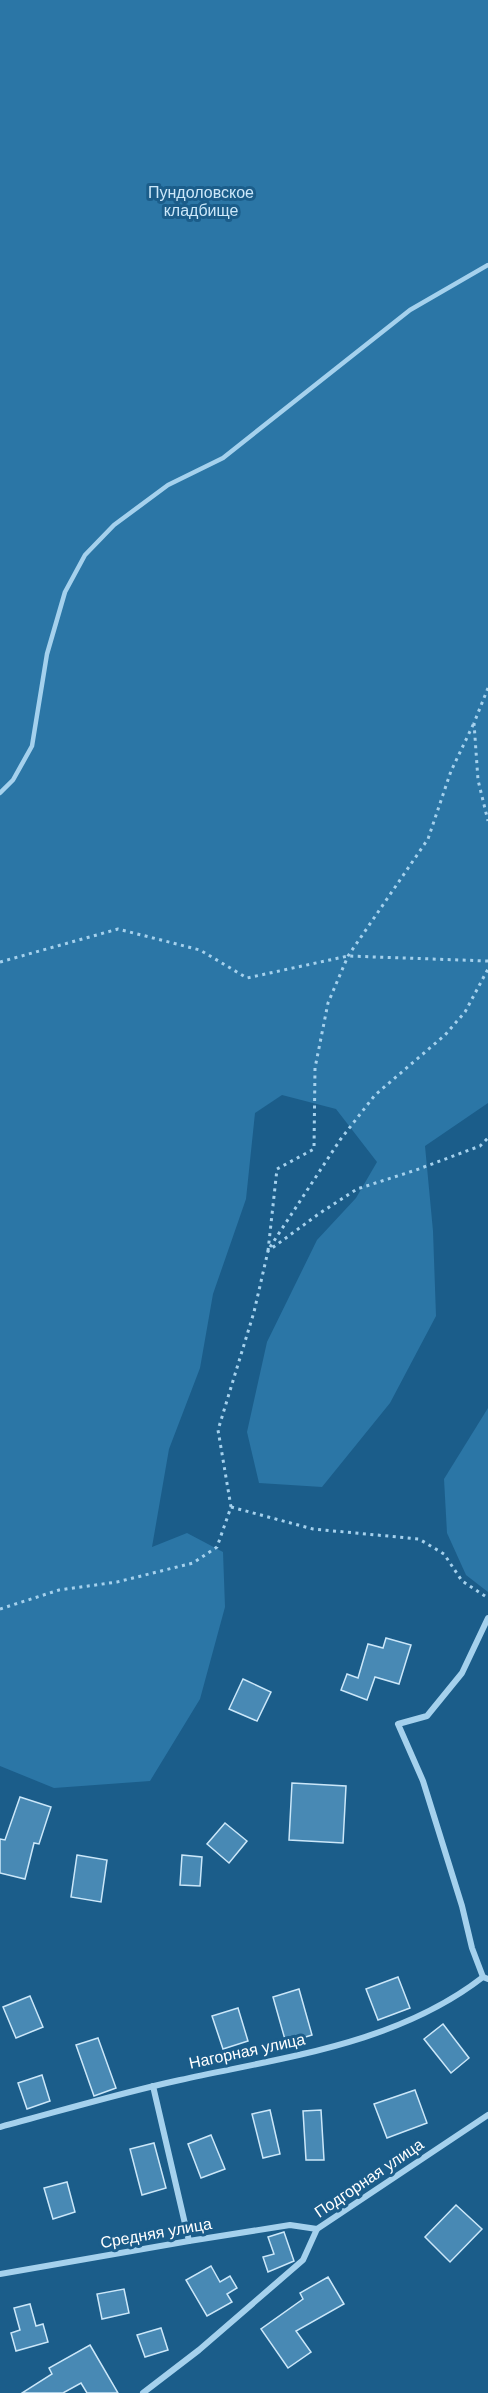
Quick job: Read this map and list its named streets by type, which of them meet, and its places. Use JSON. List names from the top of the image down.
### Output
{
  "streets": {
    "street": ["Нагорная улица", "Подгорная улица", "Средняя улица"]
  },
  "crossings": [
    ["Подгорная улица", "Средняя улица"]
  ],
  "parks": ["Пундоловское кладбище"]
}
